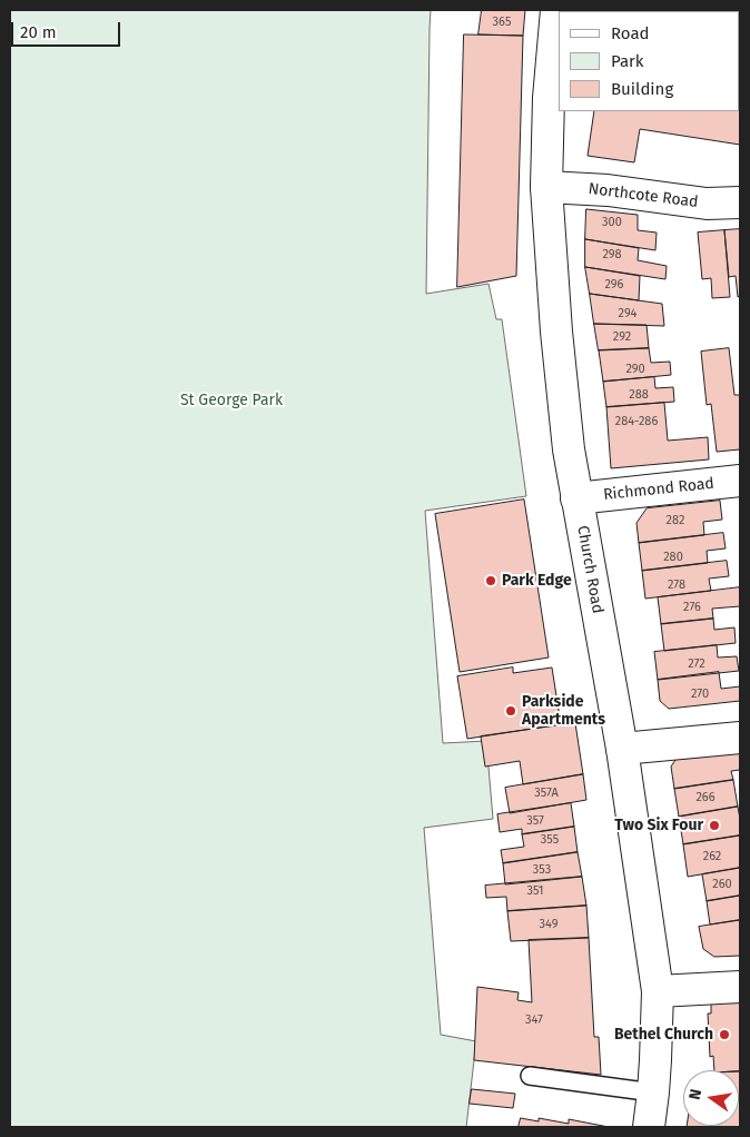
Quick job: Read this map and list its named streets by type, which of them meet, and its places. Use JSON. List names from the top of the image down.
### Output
{
  "streets": {
    "main road": ["Northcote Road", "Richmond Road", "Church Road"]
  },
  "crossings": [
    ["Northcote Road", "Church Road"],
    ["Richmond Road", "Church Road"]
  ],
  "parks": ["St George Park"],
  "places": [
    "Park Edge",
    "Parkside Apartments",
    "Two Six Four",
    "Bethel Church"
  ],
  "house_numbers": [
    "365",
    "300",
    "298",
    "296",
    "294",
    "292",
    "290",
    "288",
    "284-286",
    "282",
    "280",
    "278",
    "276",
    "272",
    "270",
    "357A",
    "266",
    "357",
    "355",
    "262",
    "353",
    "260",
    "351",
    "349",
    "347"
  ],
  "legend": ["Road", "Park", "Building"],
  "scale_bar": "20 m",
  "north": "left"
}
